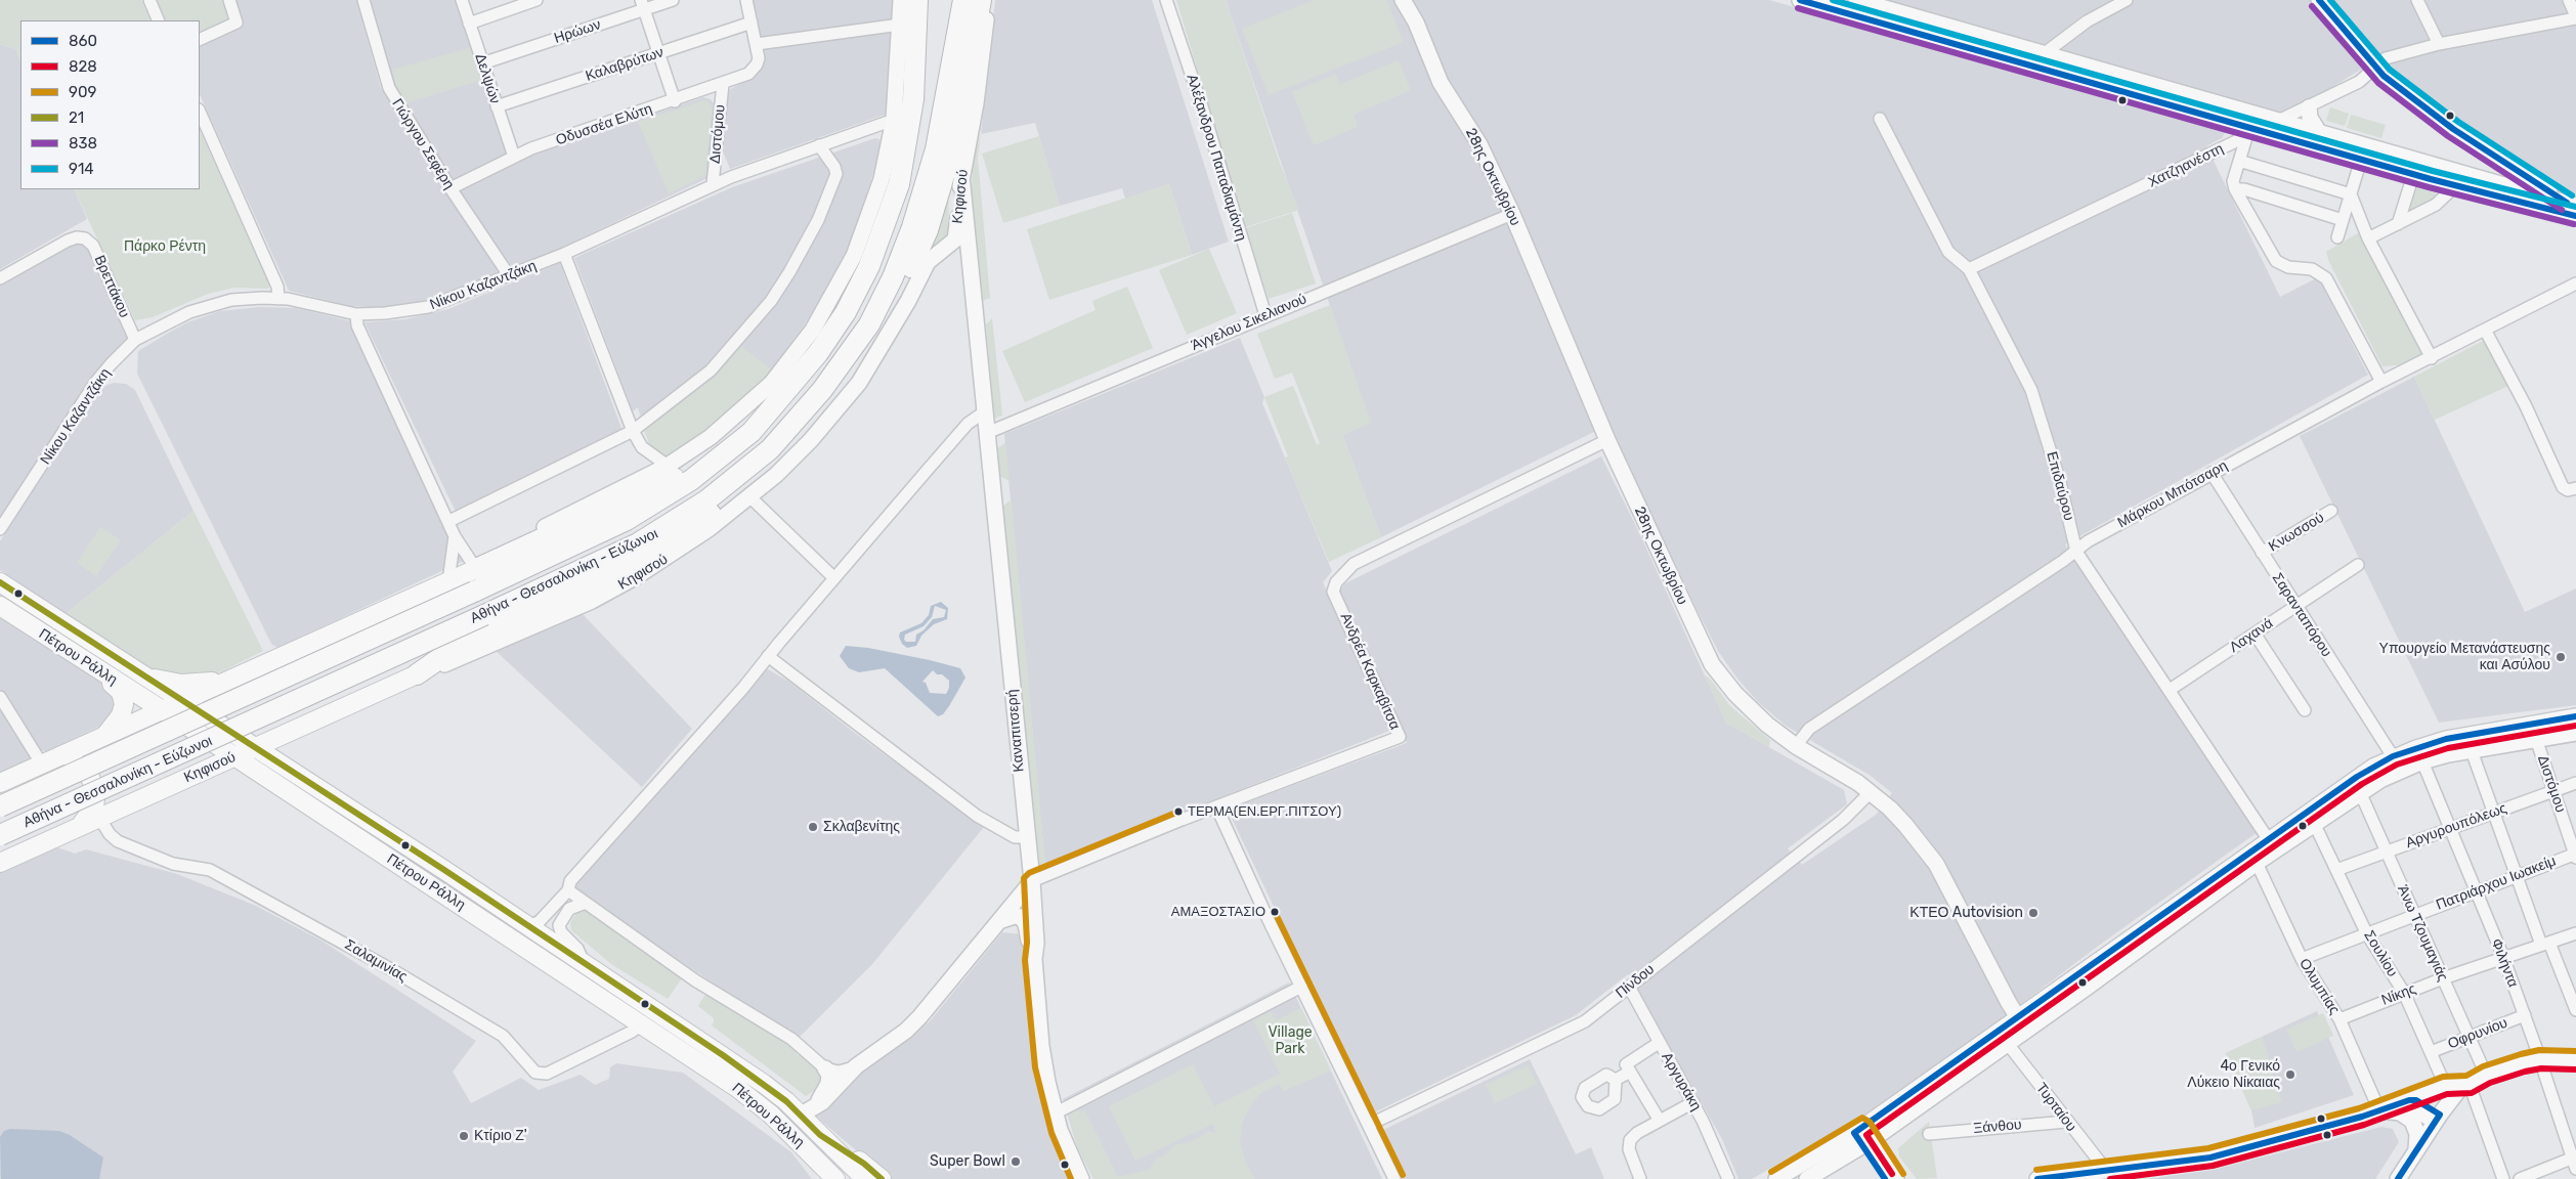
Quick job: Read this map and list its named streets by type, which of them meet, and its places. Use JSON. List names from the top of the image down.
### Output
{
  "streets": {
    "highway": ["Αθήνα - Θεσσαλονίκη - Εύζωνοι"],
    "main road": ["Κηφισού", "Πέτρου Ράλλη"],
    "street": [
      "Ηρώων",
      "Καλαβρύτων",
      "Δελψών",
      "Οδυσσέα Ελύτη",
      "Διστόμου",
      "Γιώργου Σεφέρη",
      "Αλέξανδρου Παπαδιαμάντη",
      "Χατζηανέστη",
      "28ης Οκτωβρίου",
      "Νίκου Καζαντζάκη",
      "Βρεττάκου",
      "Άγγελου Σικελιανού",
      "Επιδαύρου",
      "Μάρκου Μπότσαρη",
      "Κνωσσού",
      "Σαρανταπόρου",
      "Λαχανά",
      "Ανδρέα Καρκαβίτσα",
      "Καναπιτσερή",
      "Αργυρουπόλεως",
      "Πατριάρχου Ιωακείμ",
      "Άνω Τζουμαγιάς",
      "Σουλίου",
      "Σαλαμινίας",
      "Φιλήντα",
      "Πίνδου",
      "Ολυμπίας",
      "Νίκης",
      "Οφρυνίου",
      "Αργυράκη",
      "Τυρταίου",
      "Ξάνθου"
    ]
  },
  "crossings": [
    ["Ηρώων", "Δελψών"],
    ["Καλαβρύτων", "Δελψών"],
    ["Δελψών", "Οδυσσέα Ελύτη"],
    ["Οδυσσέα Ελύτη", "Διστόμου"],
    ["Οδυσσέα Ελύτη", "Γιώργου Σεφέρη"],
    ["Διστόμου", "Νίκου Καζαντζάκη"],
    ["Διστόμου", "Αργυρουπόλεως"],
    ["Διστόμου", "Πατριάρχου Ιωακείμ"],
    ["Γιώργου Σεφέρη", "Νίκου Καζαντζάκη"],
    ["Αλέξανδρου Παπαδιαμάντη", "Άγγελου Σικελιανού"],
    ["Χατζηανέστη", "Επιδαύρου"],
    ["28ης Οκτωβρίου", "Άγγελου Σικελιανού"],
    ["28ης Οκτωβρίου", "Μάρκου Μπότσαρη"],
    ["28ης Οκτωβρίου", "Ανδρέα Καρκαβίτσα"],
    ["28ης Οκτωβρίου", "Πίνδου"],
    ["Κηφισού", "Πέτρου Ράλλη"],
    ["Κηφισού", "Καναπιτσερή"],
    ["Κηφισού", "Σαλαμινίας"],
    ["Νίκου Καζαντζάκη", "Βρεττάκου"],
    ["Άγγελου Σικελιανού", "Καναπιτσερή"],
    ["Επιδαύρου", "Μάρκου Μπότσαρη"],
    ["Επιδαύρου", "Λαχανά"],
    ["Μάρκου Μπότσαρη", "Σαρανταπόρου"],
    ["Κνωσσού", "Σαρανταπόρου"],
    ["Σαρανταπόρου", "Λαχανά"],
    ["Πέτρου Ράλλη", "Σαλαμινίας"],
    ["Ανδρέα Καρκαβίτσα", "Καναπιτσερή"],
    ["Αργυρουπόλεως", "Άνω Τζουμαγιάς"],
    ["Αργυρουπόλεως", "Σουλίου"],
    ["Αργυρουπόλεως", "Φιλήντα"],
    ["Πατριάρχου Ιωακείμ", "Άνω Τζουμαγιάς"],
    ["Πατριάρχου Ιωακείμ", "Σουλίου"],
    ["Πατριάρχου Ιωακείμ", "Φιλήντα"],
    ["Πατριάρχου Ιωακείμ", "Ολυμπίας"],
    ["Άνω Τζουμαγιάς", "Νίκης"],
    ["Άνω Τζουμαγιάς", "Οφρυνίου"],
    ["Σουλίου", "Νίκης"],
    ["Σουλίου", "Οφρυνίου"],
    ["Φιλήντα", "Νίκης"],
    ["Φιλήντα", "Οφρυνίου"],
    ["Πίνδου", "Αργυράκη"],
    ["Ολυμπίας", "Νίκης"],
    ["Τυρταίου", "Ξάνθου"]
  ],
  "parks": ["Πάρκο Ρέντη", "Village Park"],
  "places": [
    "Υπουργείο Μετανάστευσης και Ασύλου",
    "ΤΕΡΜΑ(ΕΝ.ΕΡΓ.ΠΙΤΣΟΥ)",
    "Σκλαβενίτης",
    "ΑΜΑΞΟΣΤΑΣΙΟ",
    "ΚΤΕΟ Autovision",
    "4ο Γενικό Λύκειο Νίκαιας",
    "Κτίριο Ζ'",
    "Super Bowl"
  ],
  "lines": [
    "transit line 860",
    "transit line 914",
    "transit line 838",
    "transit line 21",
    "transit line 828",
    "transit line 909"
  ],
  "legend": [
    "860",
    "828",
    "909",
    "21",
    "838",
    "914"
  ]
}
